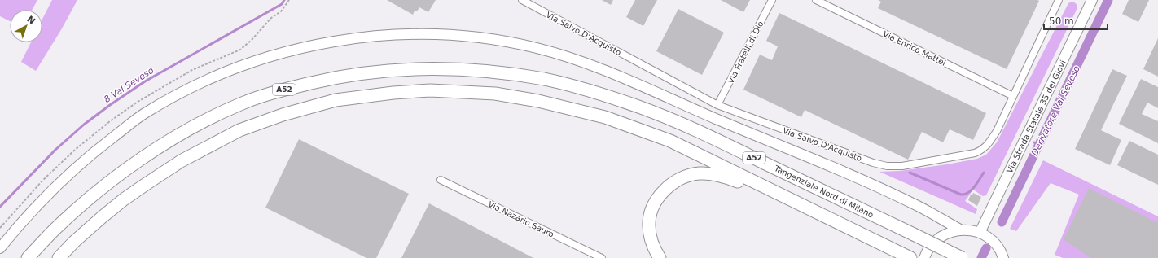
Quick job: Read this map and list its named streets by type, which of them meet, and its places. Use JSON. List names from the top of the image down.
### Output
{
  "streets": {
    "highway": ["A52", "Tangenziale Nord di Milano"],
    "main road": ["Via Strada Statale 35 dei Giovi"],
    "street": [
      "Via Salvo D'Acquisto",
      "Via Enrico Mattei",
      "Via Fratelli di Dio",
      "Via Nazario Sauro"
    ]
  },
  "crossings": [
    ["Via Salvo D'Acquisto", "Via Enrico Mattei"],
    ["Via Salvo D'Acquisto", "Via Fratelli di Dio"]
  ],
  "water": ["8 Val Seveso", "Derivatore Val Seveso"],
  "scale_bar": "50 m",
  "north": "top right"
}
